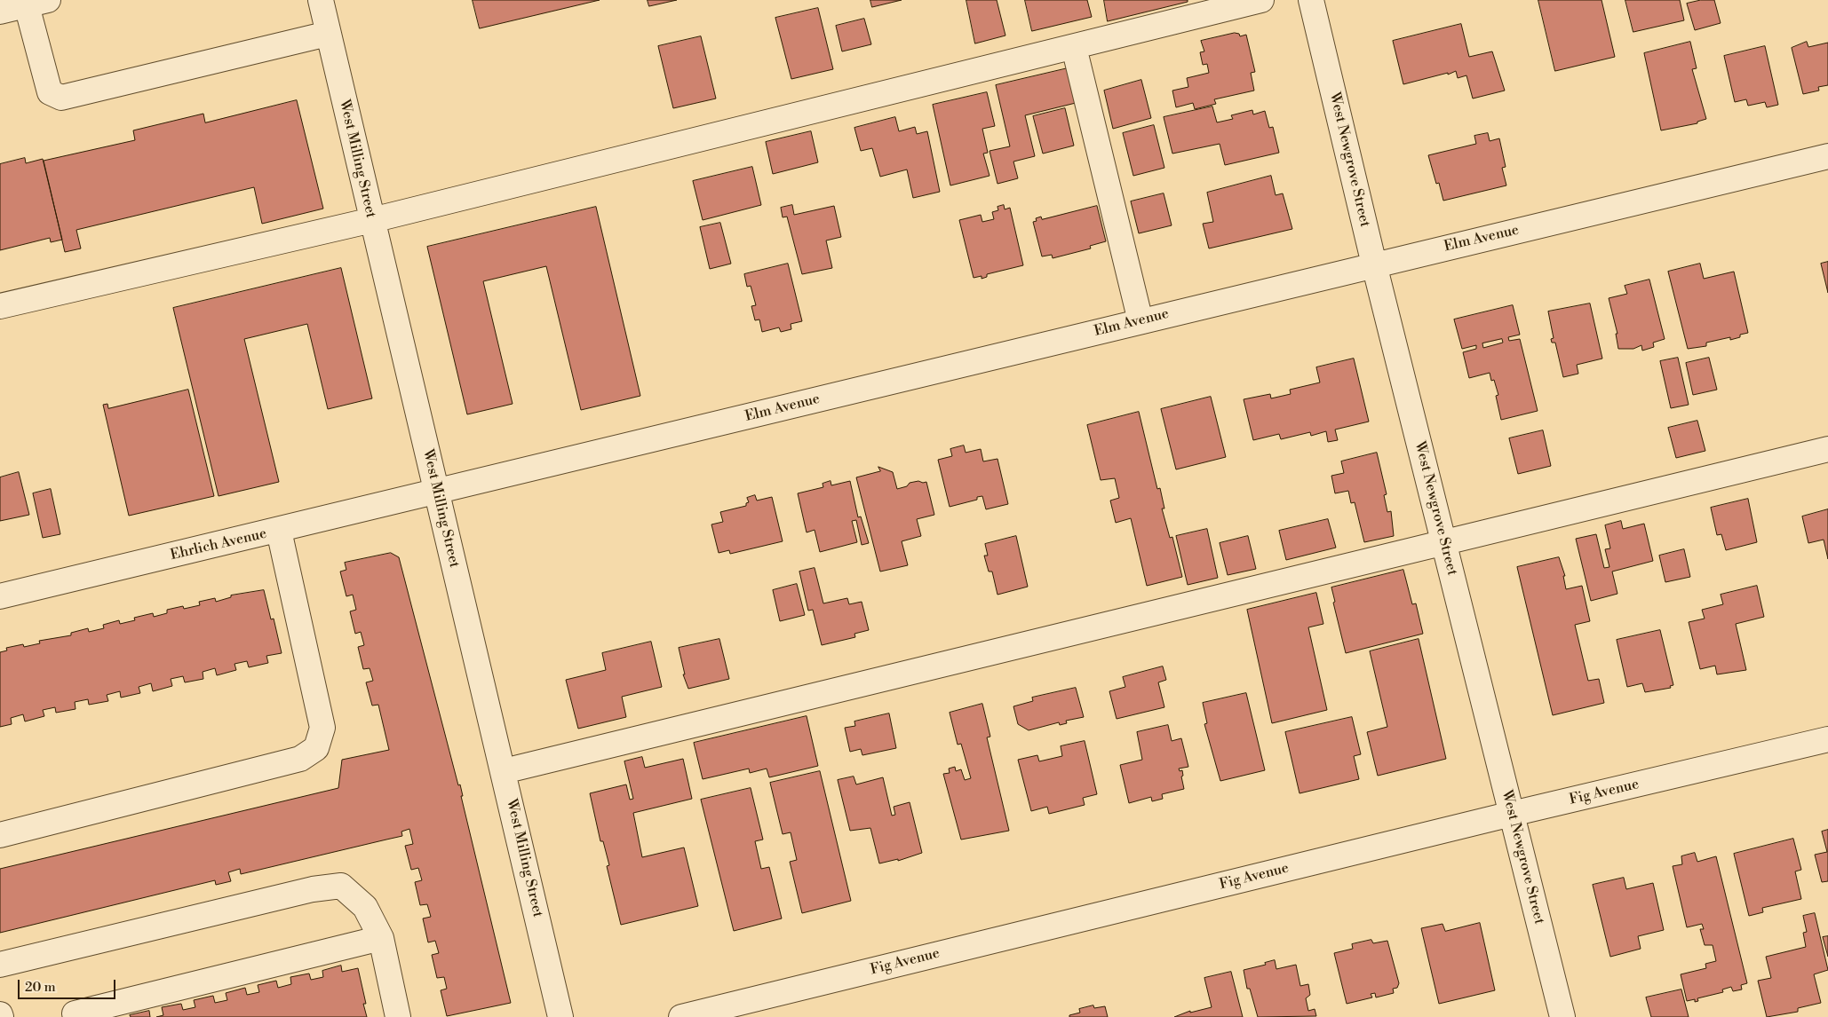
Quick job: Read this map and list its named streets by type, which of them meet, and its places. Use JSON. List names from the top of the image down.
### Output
{
  "streets": {
    "street": [
      "West Milling Street",
      "West Newgrove Street",
      "Elm Avenue",
      "Ehrlich Avenue",
      "Fig Avenue"
    ]
  },
  "crossings": [
    ["West Milling Street", "Elm Avenue"],
    ["West Milling Street", "Ehrlich Avenue"],
    ["West Newgrove Street", "Elm Avenue"],
    ["West Newgrove Street", "Fig Avenue"],
    ["Elm Avenue", "Ehrlich Avenue"]
  ],
  "scale_bar": "20 m"
}
